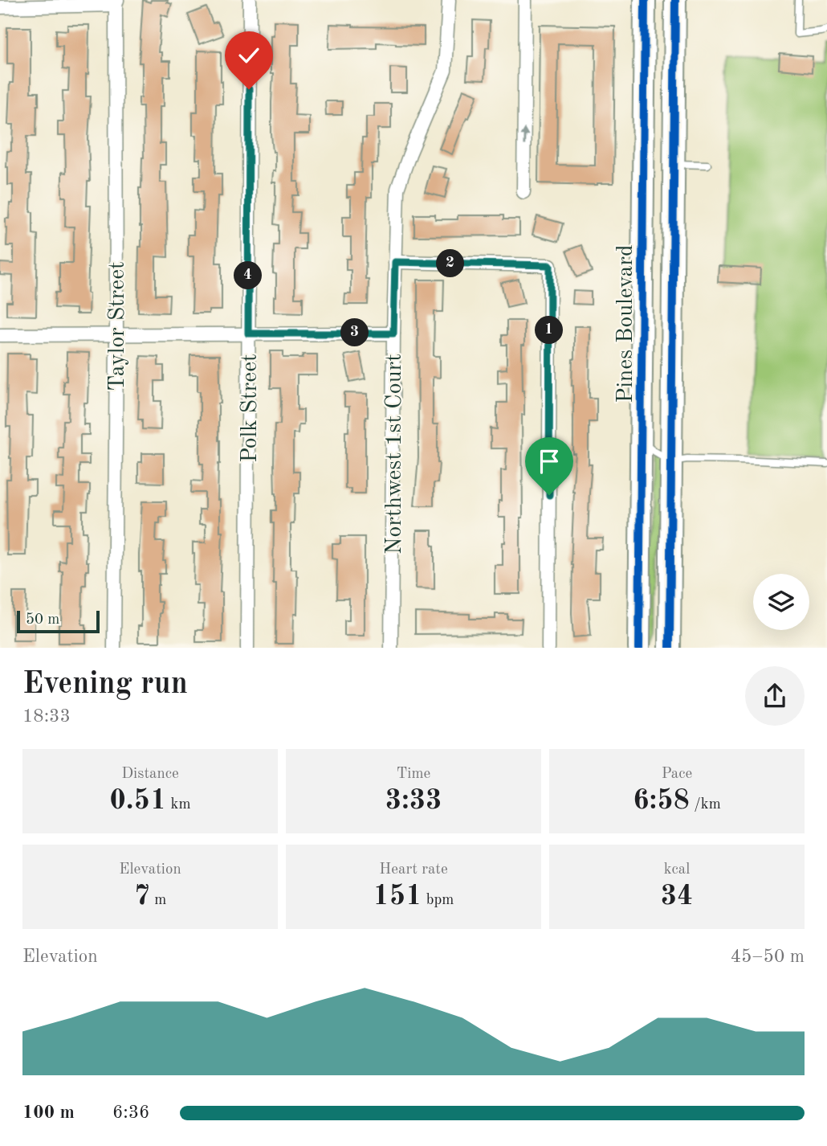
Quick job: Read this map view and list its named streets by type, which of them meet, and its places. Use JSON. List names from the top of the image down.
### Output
{
  "streets": {
    "highway": ["Pines Boulevard"],
    "street": ["Taylor Street", "Polk Street", "Northwest 1st Court"]
  },
  "scale_bar": "50 m",
  "page": {
    "pins": [
      "2",
      "4",
      "1",
      "3"
    ],
    "scale": "50 m",
    "heading": ["Evening run", "18:33"],
    "stats": [
      ["Distance", "0.51 km"],
      ["Time", "3:33"],
      ["Pace", "6:58 /km"],
      ["Elevation", "7 m"],
      ["Heart rate", "151 bpm"],
      ["kcal", "34"]
    ],
    "chart": ["Elevation", "45–50 m"],
    "list": [
      {
        "name": "100 m",
        "note": "6:36"
      }
    ]
  }
}
